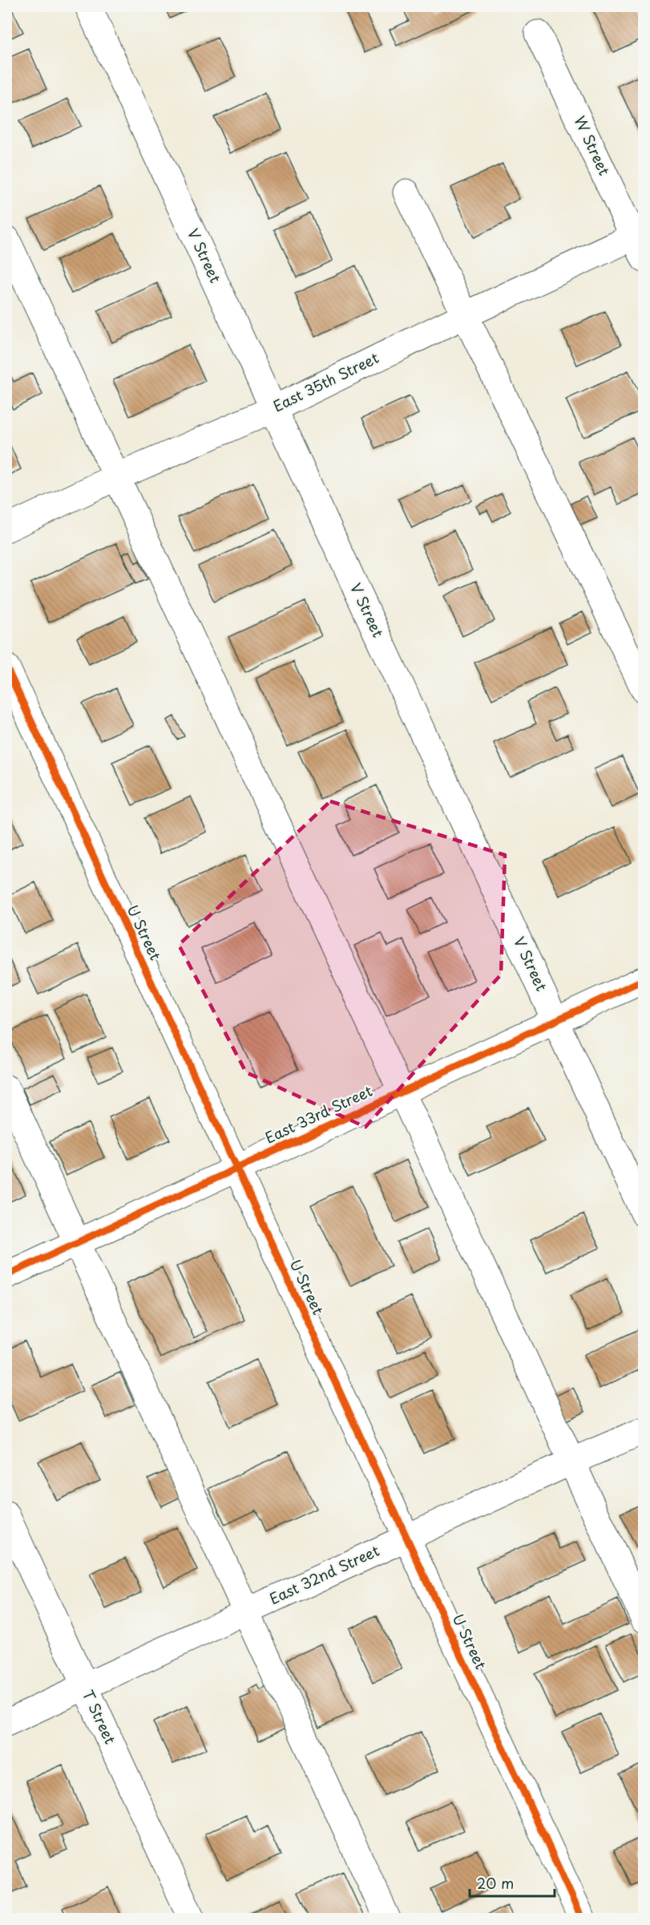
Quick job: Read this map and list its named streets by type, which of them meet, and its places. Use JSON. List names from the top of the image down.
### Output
{
  "streets": {
    "street": [
      "W Street",
      "V Street",
      "East 35th Street",
      "U Street",
      "East 33rd Street",
      "East 32nd Street",
      "T Street"
    ]
  },
  "crossings": [
    ["W Street", "East 35th Street"],
    ["V Street", "East 35th Street"],
    ["V Street", "East 33rd Street"],
    ["U Street", "East 33rd Street"],
    ["U Street", "East 32nd Street"],
    ["East 32nd Street", "T Street"]
  ],
  "scale_bar": "20 m"
}
